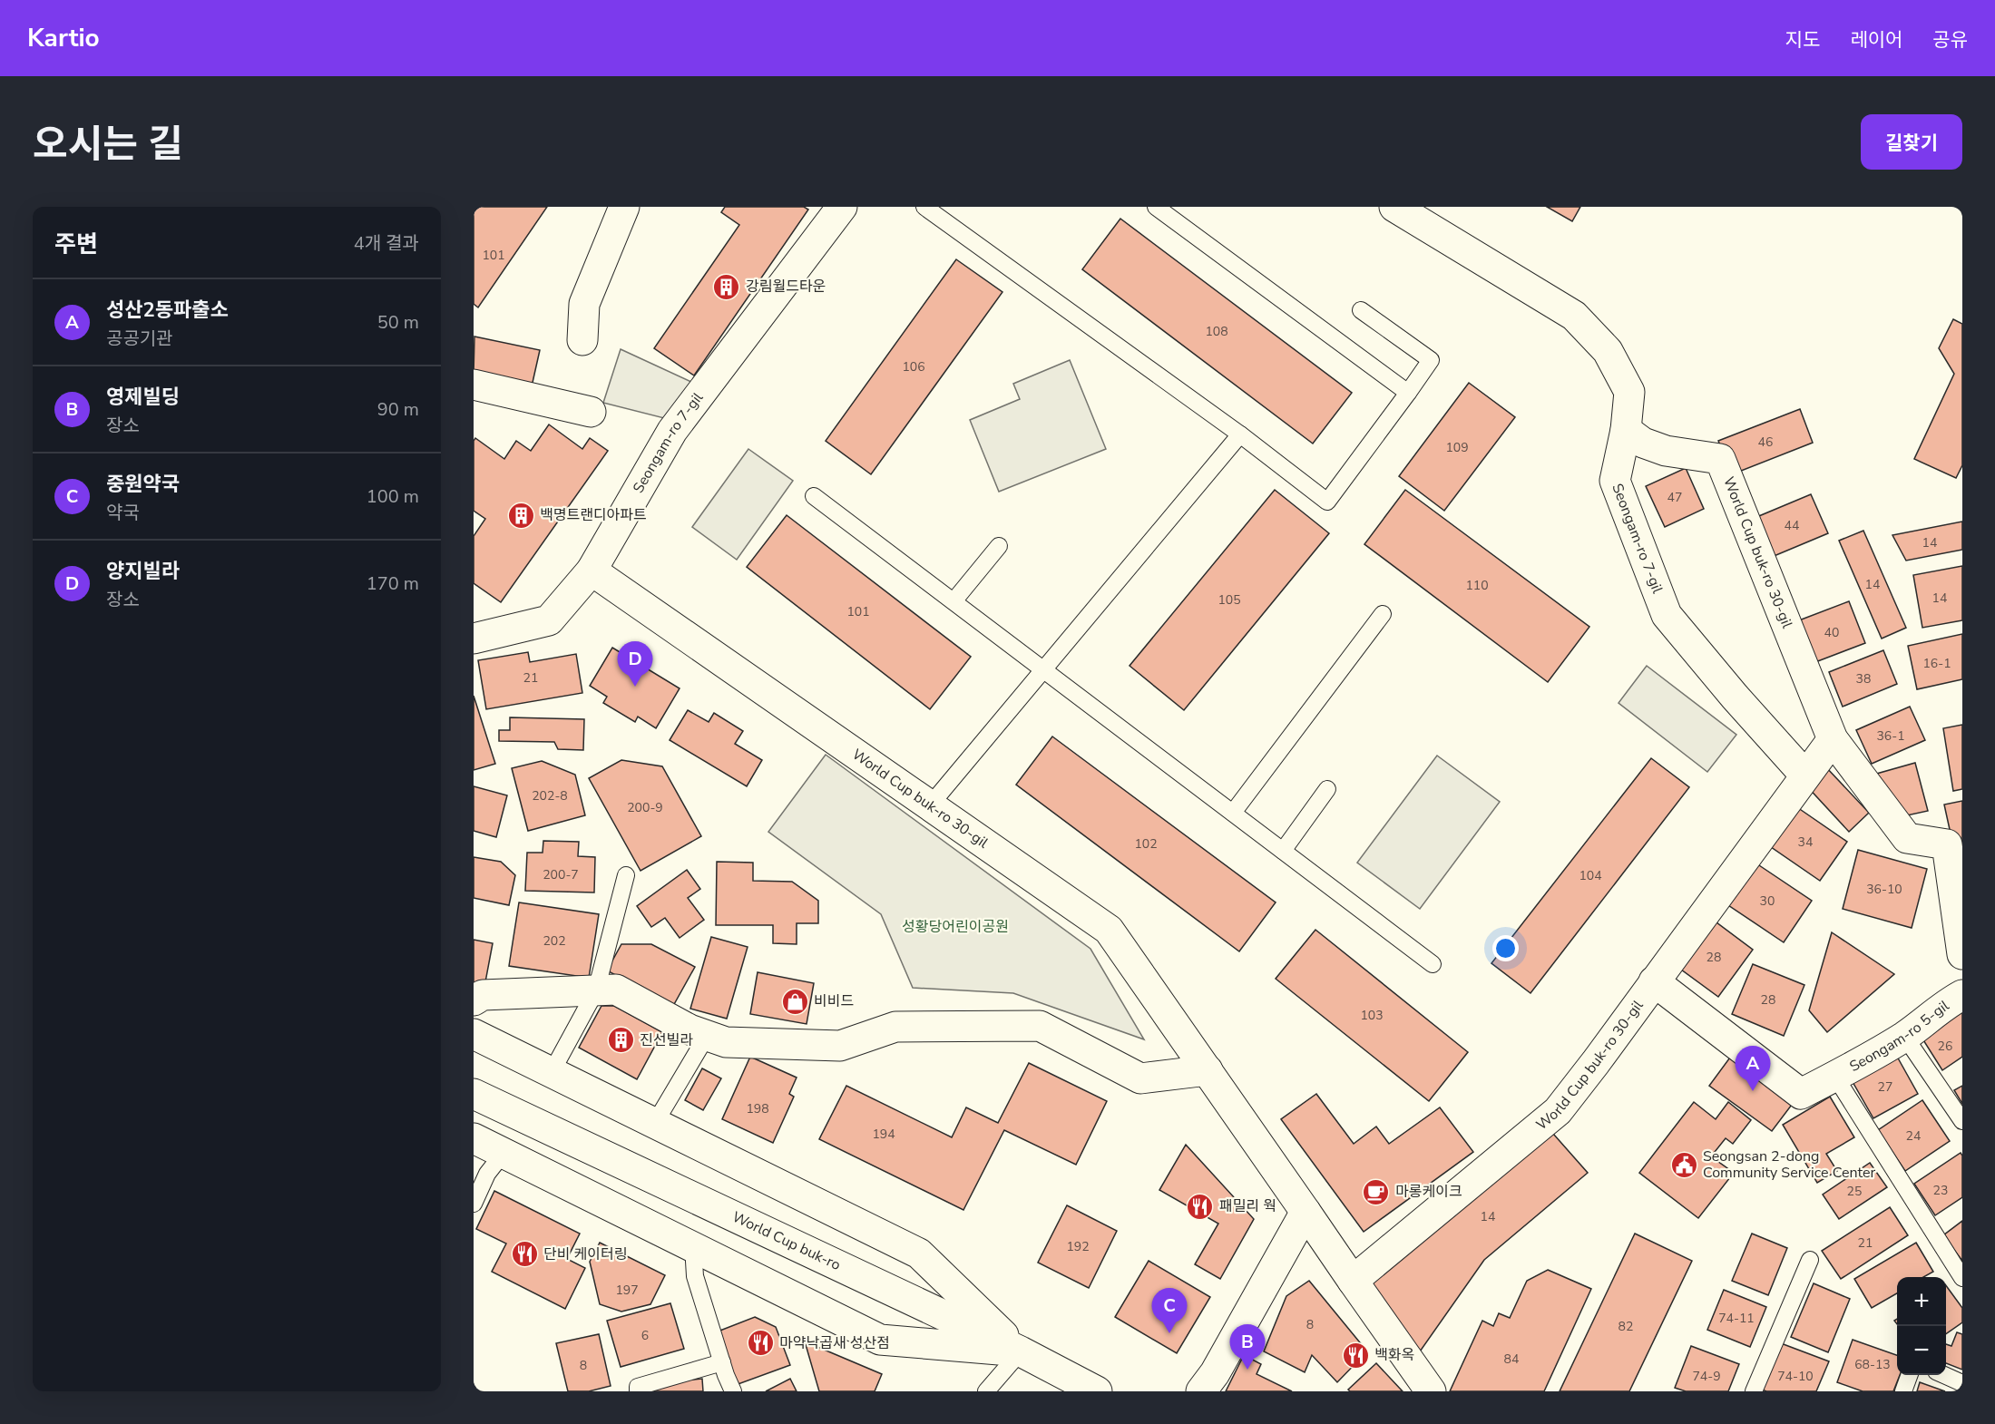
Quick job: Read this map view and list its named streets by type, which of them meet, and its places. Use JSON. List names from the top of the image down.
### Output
{
  "streets": {
    "street": [
      "Seongam-ro 7-gil",
      "World Cup buk-ro 30-gil",
      "Seongam-ro 5-gil",
      "World Cup buk-ro"
    ]
  },
  "crossings": [
    ["Seongam-ro 7-gil", "World Cup buk-ro 30-gil"],
    ["World Cup buk-ro 30-gil", "Seongam-ro 5-gil"]
  ],
  "parks": ["성황당어린이공원"],
  "places": {
    "building": ["강림월드타운", "백명트랜디아파트", "진선빌라"],
    "shop": ["비비드"],
    "public building": ["Seongsan 2-dong Community Service Center"],
    "cafe": ["마롱케이크"],
    "restaurant": [
      "패밀리 웍",
      "단비 케이터링",
      "마약낙곱새 성산점",
      "백화옥"
    ]
  },
  "house_numbers": [
    "101",
    "108",
    "106",
    "46",
    "109",
    "47",
    "44",
    "14",
    "14",
    "110",
    "14",
    "105",
    "101",
    "40",
    "16-1",
    "21",
    "38",
    "36-1",
    "202-8",
    "200-9",
    "34",
    "102",
    "200-7",
    "104",
    "36-10",
    "30",
    "202",
    "28",
    "28",
    "103",
    "26",
    "27",
    "198",
    "194",
    "24",
    "23",
    "25",
    "14",
    "21",
    "192",
    "197",
    "74-11",
    "8",
    "82",
    "6",
    "84",
    "68-13",
    "8",
    "74-9",
    "74-10"
  ],
  "page": {
    "header": "Kartio",
    "nav": ["지도", "레이어", "공유"],
    "title": "오시는 길",
    "buttons": "길찾기",
    "heading": ["주변", "4개 결과"],
    "list": [
      {
        "mark": "A",
        "name": "성산2동파출소",
        "note": "공공기관",
        "value": "50 m"
      },
      {
        "mark": "B",
        "name": "영제빌딩",
        "note": "장소",
        "value": "90 m"
      },
      {
        "mark": "C",
        "name": "중원약국",
        "note": "약국",
        "value": "100 m"
      },
      {
        "mark": "D",
        "name": "양지빌라",
        "note": "장소",
        "value": "170 m"
      }
    ],
    "pins": [
      "D",
      "A",
      "C",
      "B"
    ],
    "map_buttons": ["+", "−"]
  }
}
